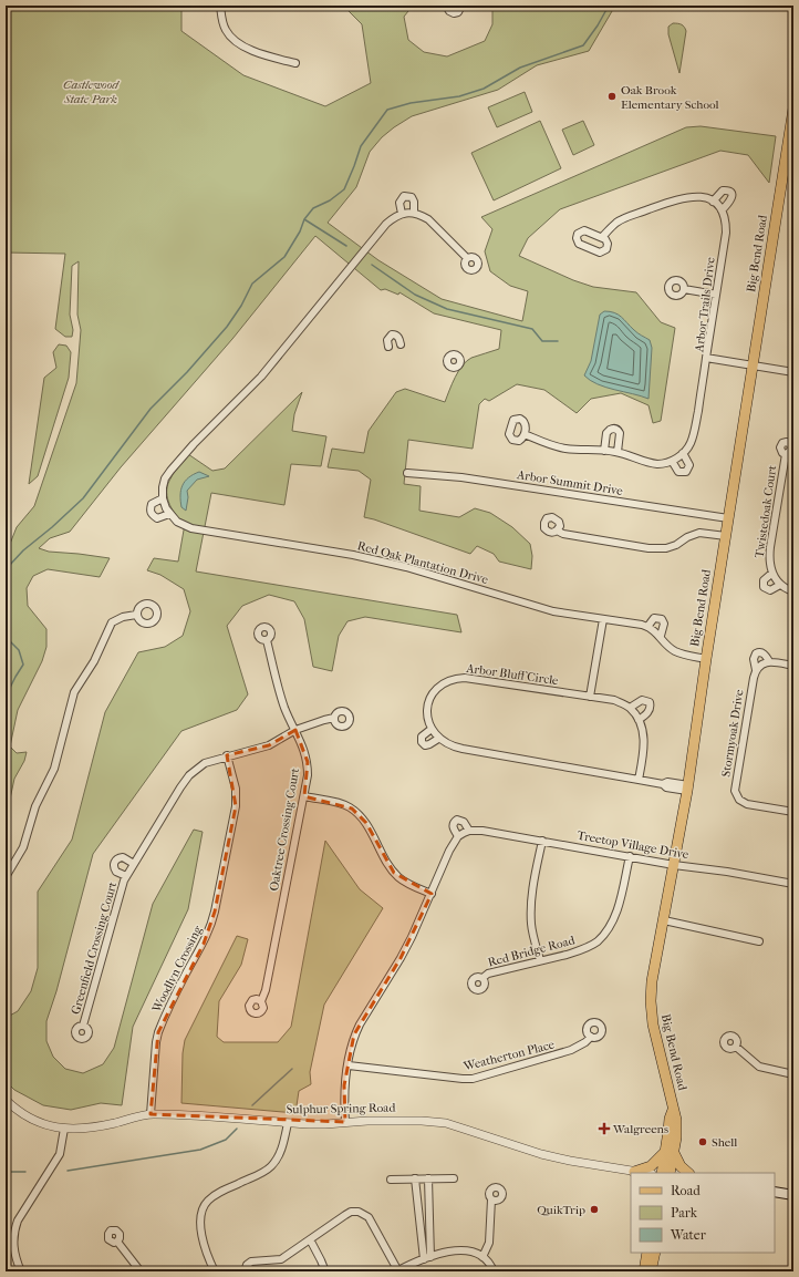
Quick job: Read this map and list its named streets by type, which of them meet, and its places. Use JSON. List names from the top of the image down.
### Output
{
  "streets": {
    "main road": ["Big Bend Road"],
    "street": [
      "Arbor Trails Drive",
      "Arbor Summit Drive",
      "Twistedoak Court",
      "Red Oak Plantation Drive",
      "Arbor Bluff Circle",
      "Stormyoak Drive",
      "Oaktree Crossing Court",
      "Treetop Village Drive",
      "Greenfield Crossing Court",
      "Red Bridge Road",
      "Woodlyn Crossing",
      "Weatherton Place",
      "Sulphur Spring Road"
    ]
  },
  "crossings": [
    ["Big Bend Road", "Arbor Trails Drive"],
    ["Big Bend Road", "Arbor Summit Drive"],
    ["Big Bend Road", "Red Oak Plantation Drive"],
    ["Big Bend Road", "Treetop Village Drive"],
    ["Oaktree Crossing Court", "Greenfield Crossing Court"],
    ["Treetop Village Drive", "Red Bridge Road"],
    ["Treetop Village Drive", "Weatherton Place"],
    ["Treetop Village Drive", "Sulphur Spring Road"],
    ["Greenfield Crossing Court", "Woodlyn Crossing"],
    ["Woodlyn Crossing", "Sulphur Spring Road"]
  ],
  "parks": ["Castlewood State Park"],
  "places": {
    "other": ["Oak Brook Elementary School", "Shell", "QuikTrip"],
    "health": ["Walgreens"]
  },
  "legend": ["Road", "Park", "Water"]
}
